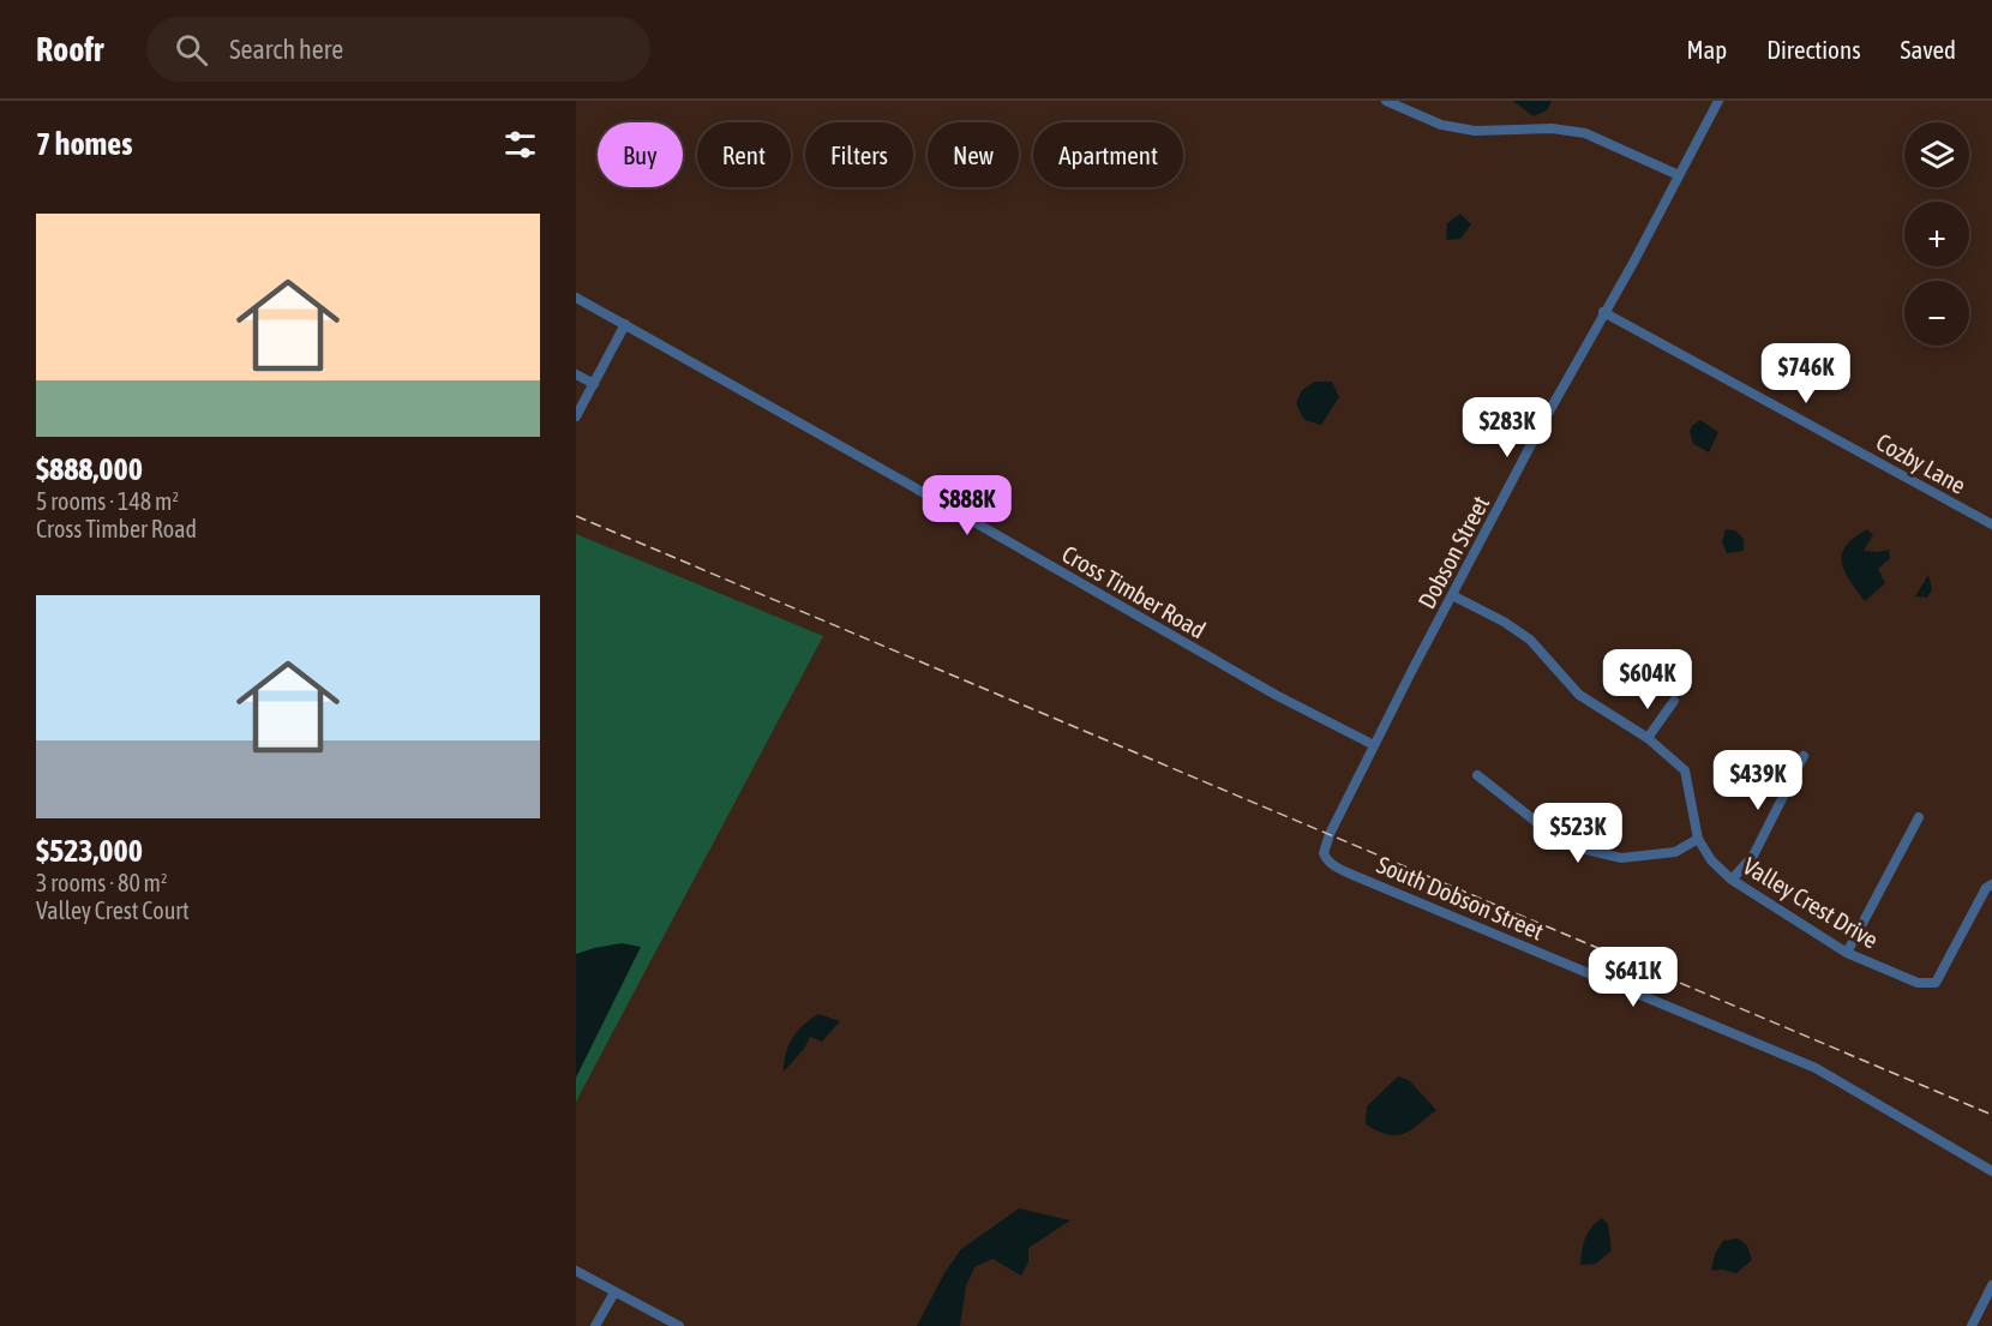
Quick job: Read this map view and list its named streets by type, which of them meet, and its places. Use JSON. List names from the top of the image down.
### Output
{
  "streets": {
    "street": [
      "Cozby Lane",
      "Dobson Street",
      "Cross Timber Road",
      "South Dobson Street",
      "Valley Crest Drive"
    ]
  },
  "crossings": [
    ["Cozby Lane", "Dobson Street"],
    ["Dobson Street", "Cross Timber Road"],
    ["Dobson Street", "South Dobson Street"],
    ["Dobson Street", "Valley Crest Drive"]
  ],
  "page": {
    "header": "Roofr",
    "search": "Search here",
    "nav": ["Map", "Directions", "Saved"],
    "heading": "7 homes",
    "map_buttons": ["+", "−"],
    "chip": [
      "Buy",
      "Rent",
      "Filters",
      "New",
      "Apartment"
    ],
    "list": [
      {
        "name": "$888,000",
        "note": "5 rooms · 148 m² · Cross Timber Road"
      },
      {
        "name": "$523,000",
        "note": "3 rooms · 80 m² · Valley Crest Court"
      }
    ],
    "price": [
      "$746K",
      "$283K",
      "$888K",
      "$604K",
      "$439K",
      "$523K",
      "$641K"
    ]
  }
}
